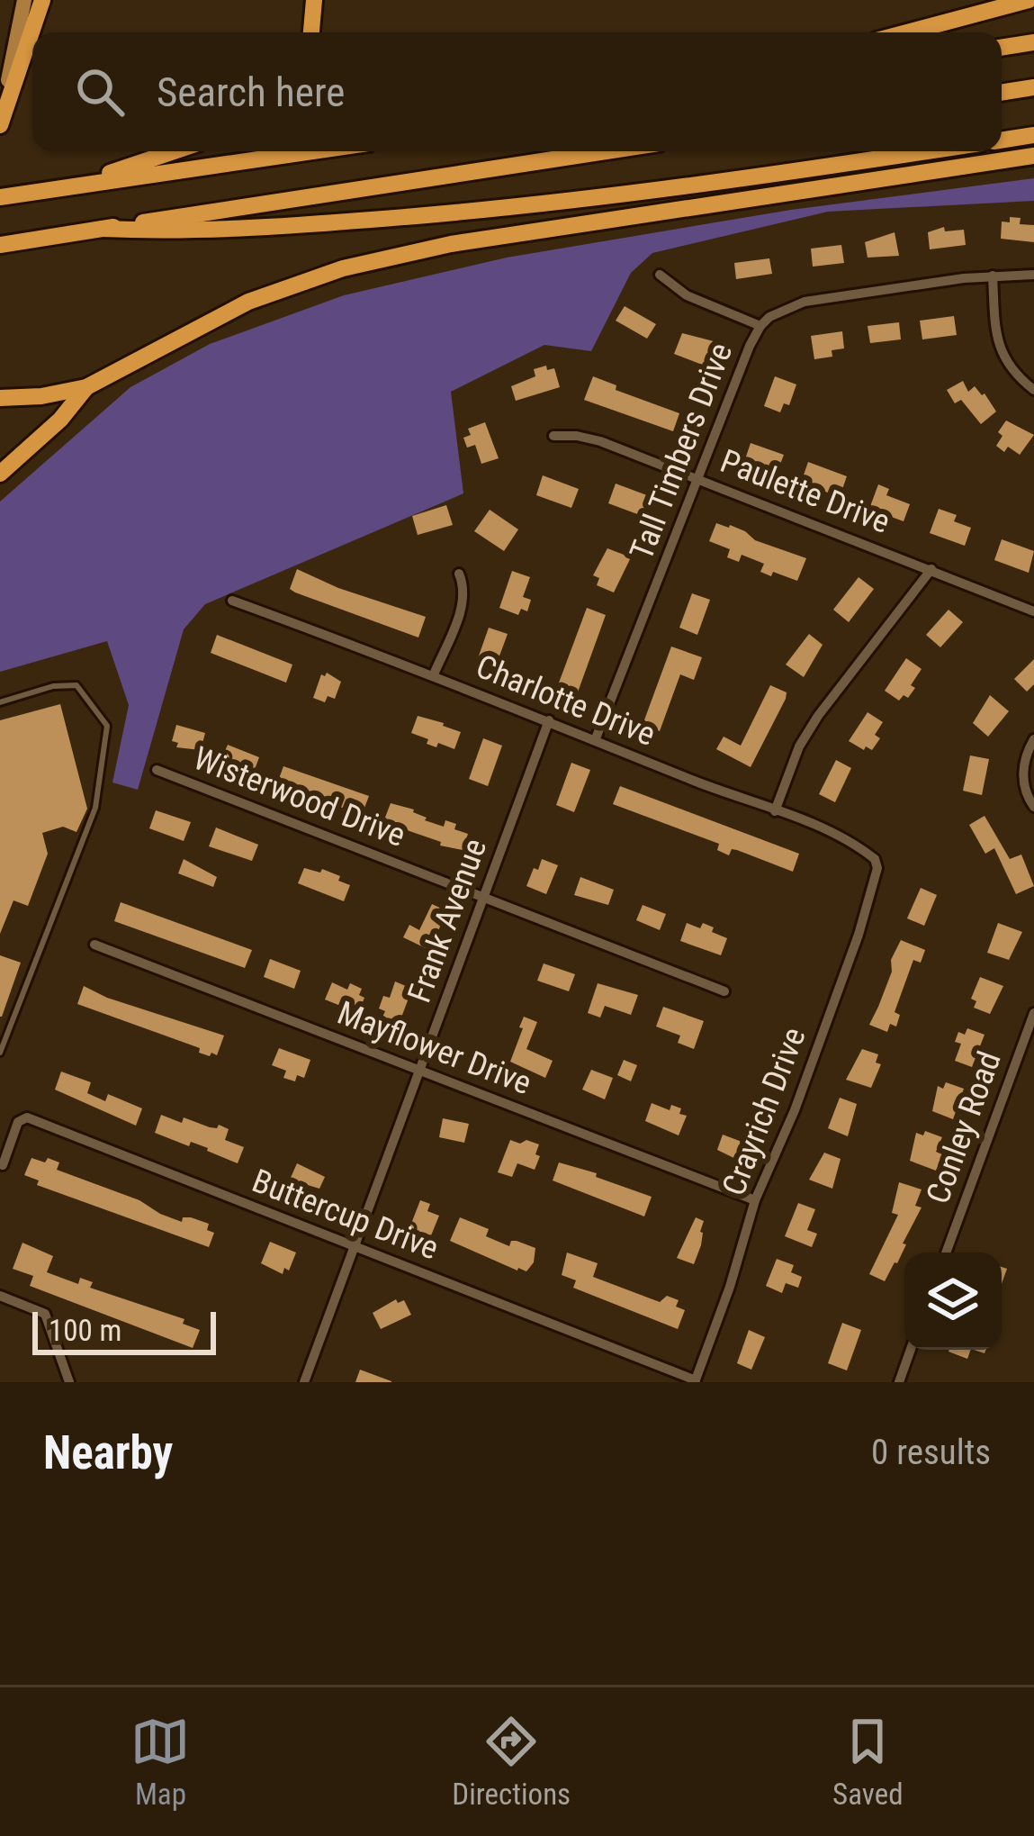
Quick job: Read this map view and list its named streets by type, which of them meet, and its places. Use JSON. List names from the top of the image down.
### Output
{
  "streets": {
    "street": [
      "Tall Timbers Drive",
      "Paulette Drive",
      "Charlotte Drive",
      "Wisterwood Drive",
      "Frank Avenue",
      "Mayflower Drive",
      "Crayrich Drive",
      "Conley Road",
      "Buttercup Drive"
    ]
  },
  "crossings": [
    ["Tall Timbers Drive", "Paulette Drive"],
    ["Tall Timbers Drive", "Charlotte Drive"],
    ["Charlotte Drive", "Frank Avenue"],
    ["Charlotte Drive", "Crayrich Drive"],
    ["Wisterwood Drive", "Frank Avenue"],
    ["Frank Avenue", "Mayflower Drive"],
    ["Frank Avenue", "Buttercup Drive"],
    ["Mayflower Drive", "Crayrich Drive"],
    ["Crayrich Drive", "Buttercup Drive"]
  ],
  "scale_bar": "100 m",
  "page": {
    "search": "Search here",
    "scale": "100 m",
    "heading": ["Nearby", "0 results"],
    "nav": ["Map", "Directions", "Saved"]
  }
}
